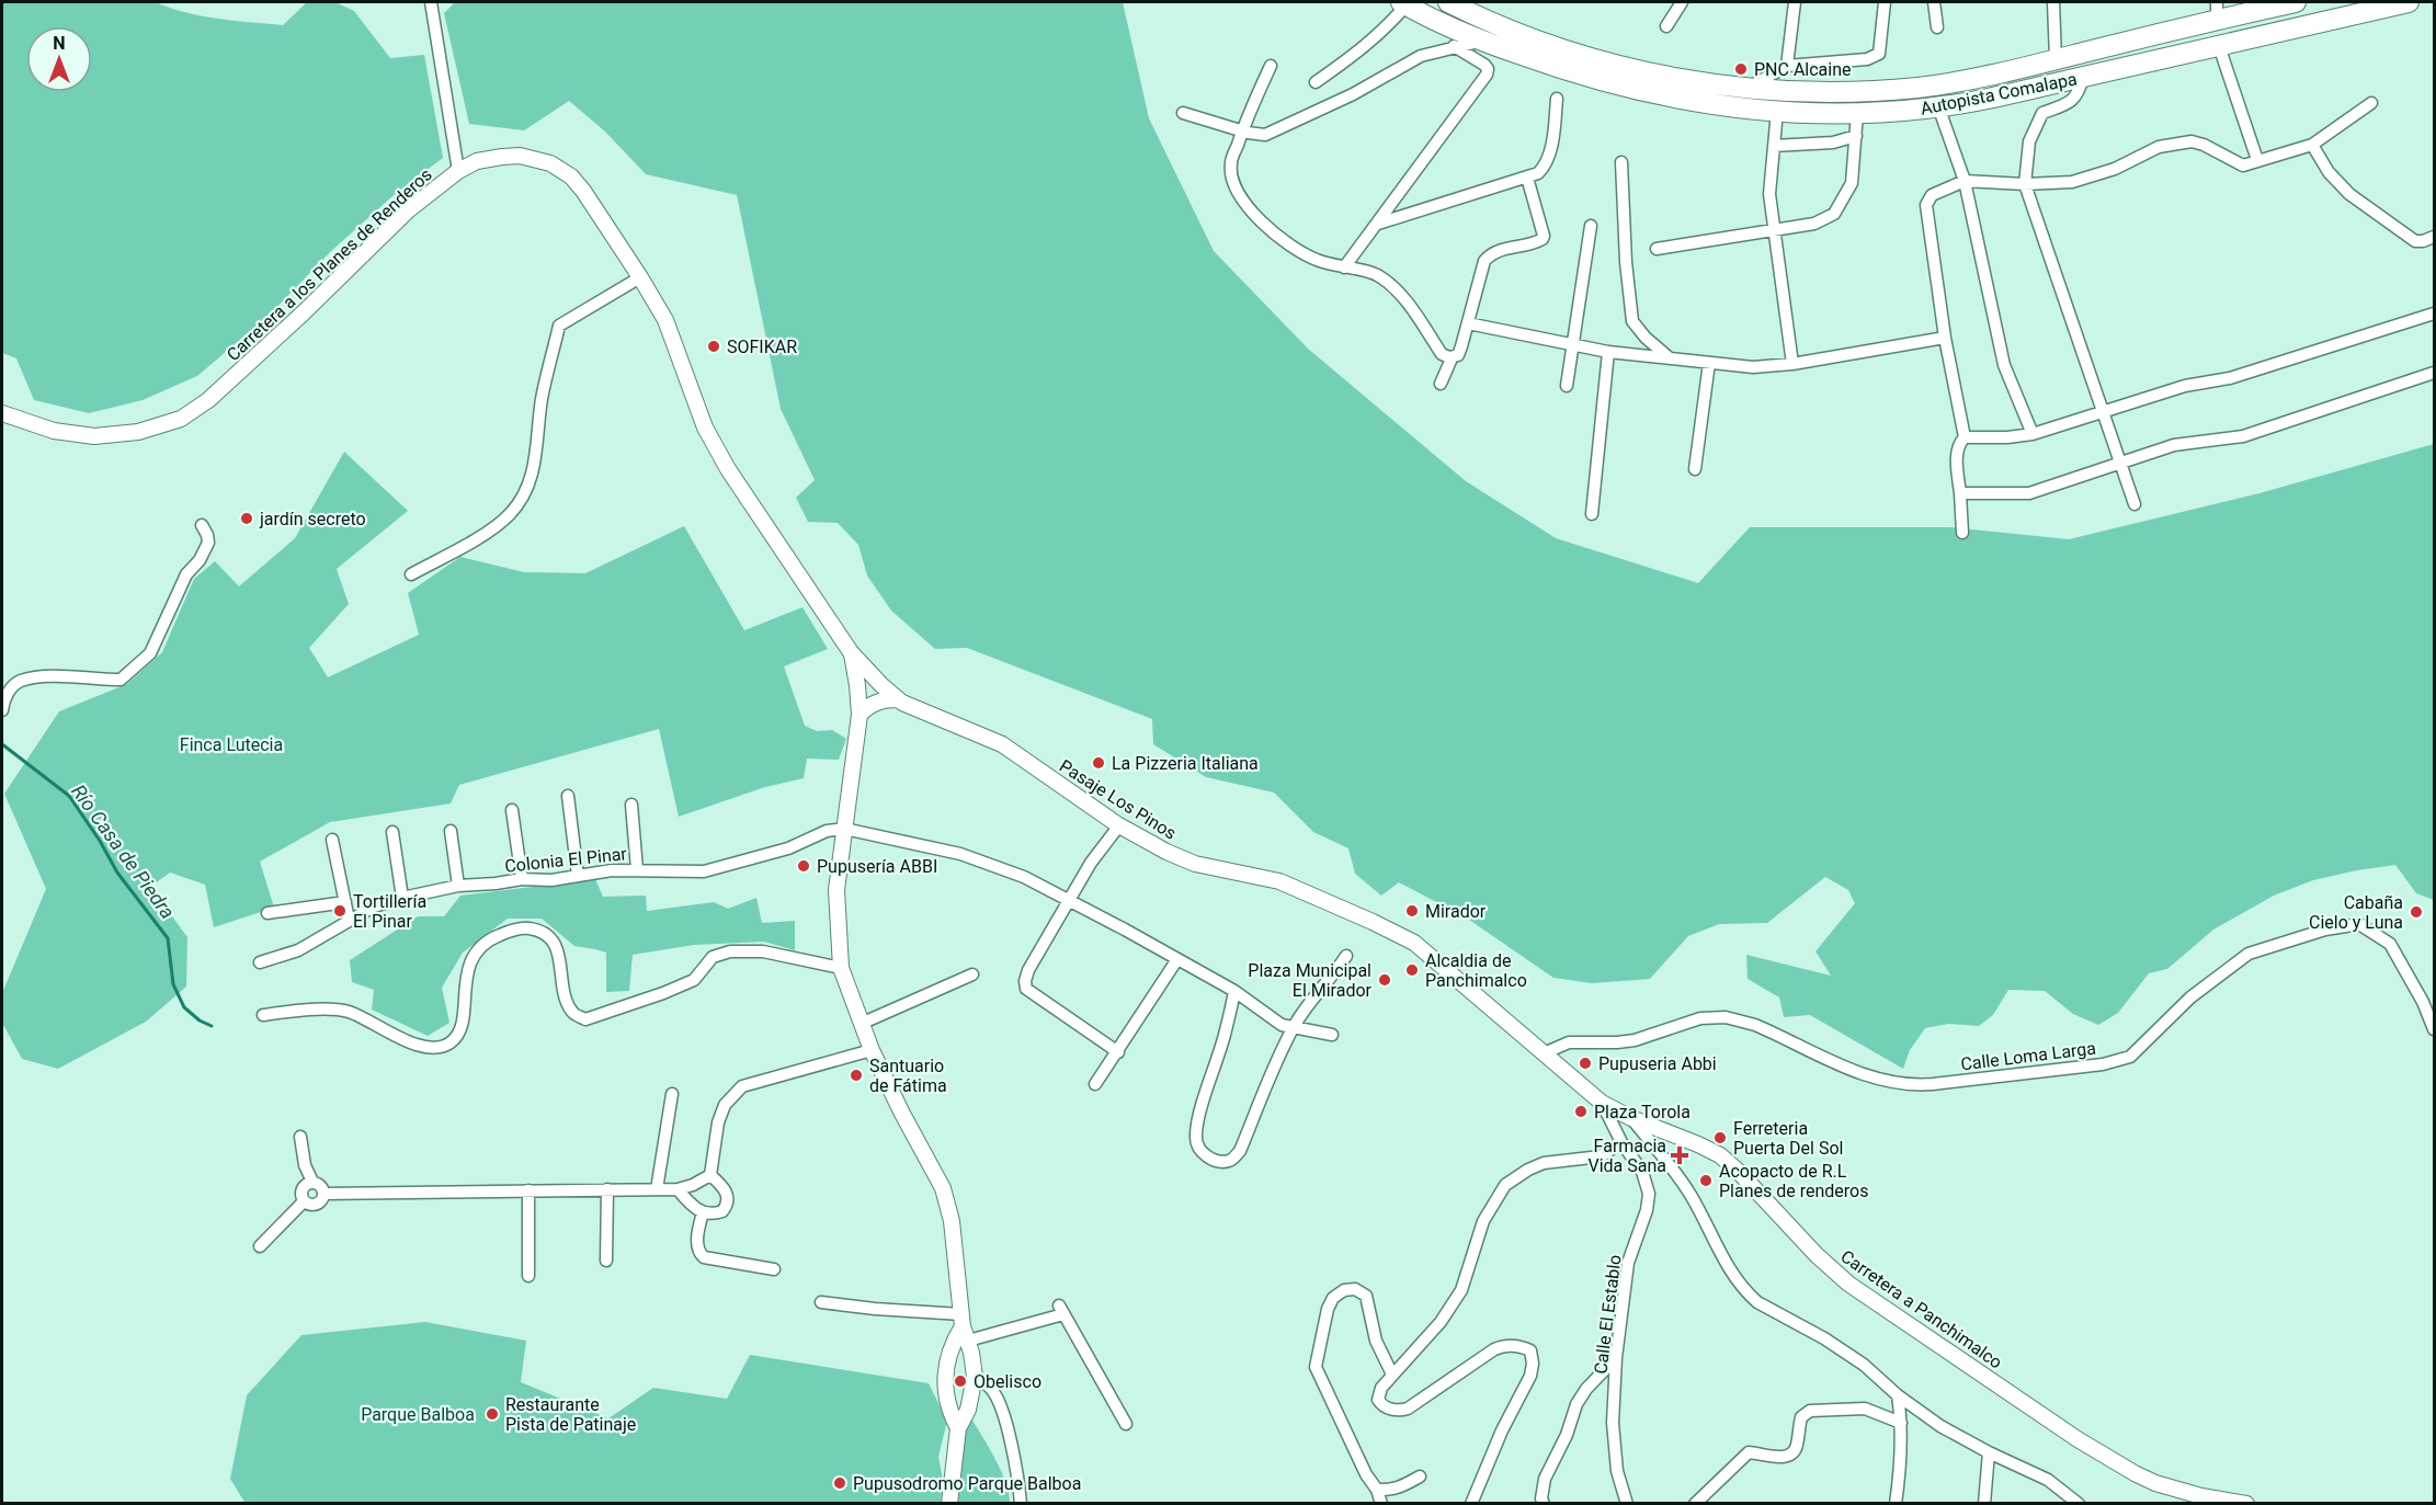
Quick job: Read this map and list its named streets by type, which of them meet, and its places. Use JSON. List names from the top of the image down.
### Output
{
  "streets": {
    "highway": ["Autopista Comalapa"],
    "main road": ["Carretera a los Planes de Renderos", "Pasaje Los Pinos", "Carretera a Panchimalco"],
    "street": ["Colonia El Pinar", "Calle Loma Larga", "Calle El Establo"]
  },
  "crossings": [
    ["Carretera a los Planes de Renderos", "Pasaje Los Pinos"],
    ["Pasaje Los Pinos", "Calle Loma Larga"],
    ["Pasaje Los Pinos", "Carretera a Panchimalco"],
    ["Pasaje Los Pinos", "Calle El Establo"],
    ["Carretera a Panchimalco", "Calle El Establo"]
  ],
  "water": ["Río Casa de Piedra"],
  "parks": ["Finca Lutecia", "Parque Balboa"],
  "places": {
    "other": [
      "PNC Alcaine",
      "SOFIKAR",
      "jardín secreto",
      "La Pizzeria Italiana",
      "Pupusería ABBI",
      "Tortillería El Pinar",
      "Mirador",
      "Cabaña Cielo y Luna",
      "Alcaldia de Panchimalco",
      "Plaza Municipal El Mirador",
      "Pupuseria Abbi",
      "Santuario de Fátima",
      "Plaza Torola",
      "Ferreteria Puerta Del Sol",
      "Acopacto de R.L Planes de renderos",
      "Obelisco",
      "Restaurante Pista de Patinaje",
      "Pupusodromo Parque Balboa"
    ],
    "health": ["Farmacia Vida Sana"]
  },
  "north": "top"
}
